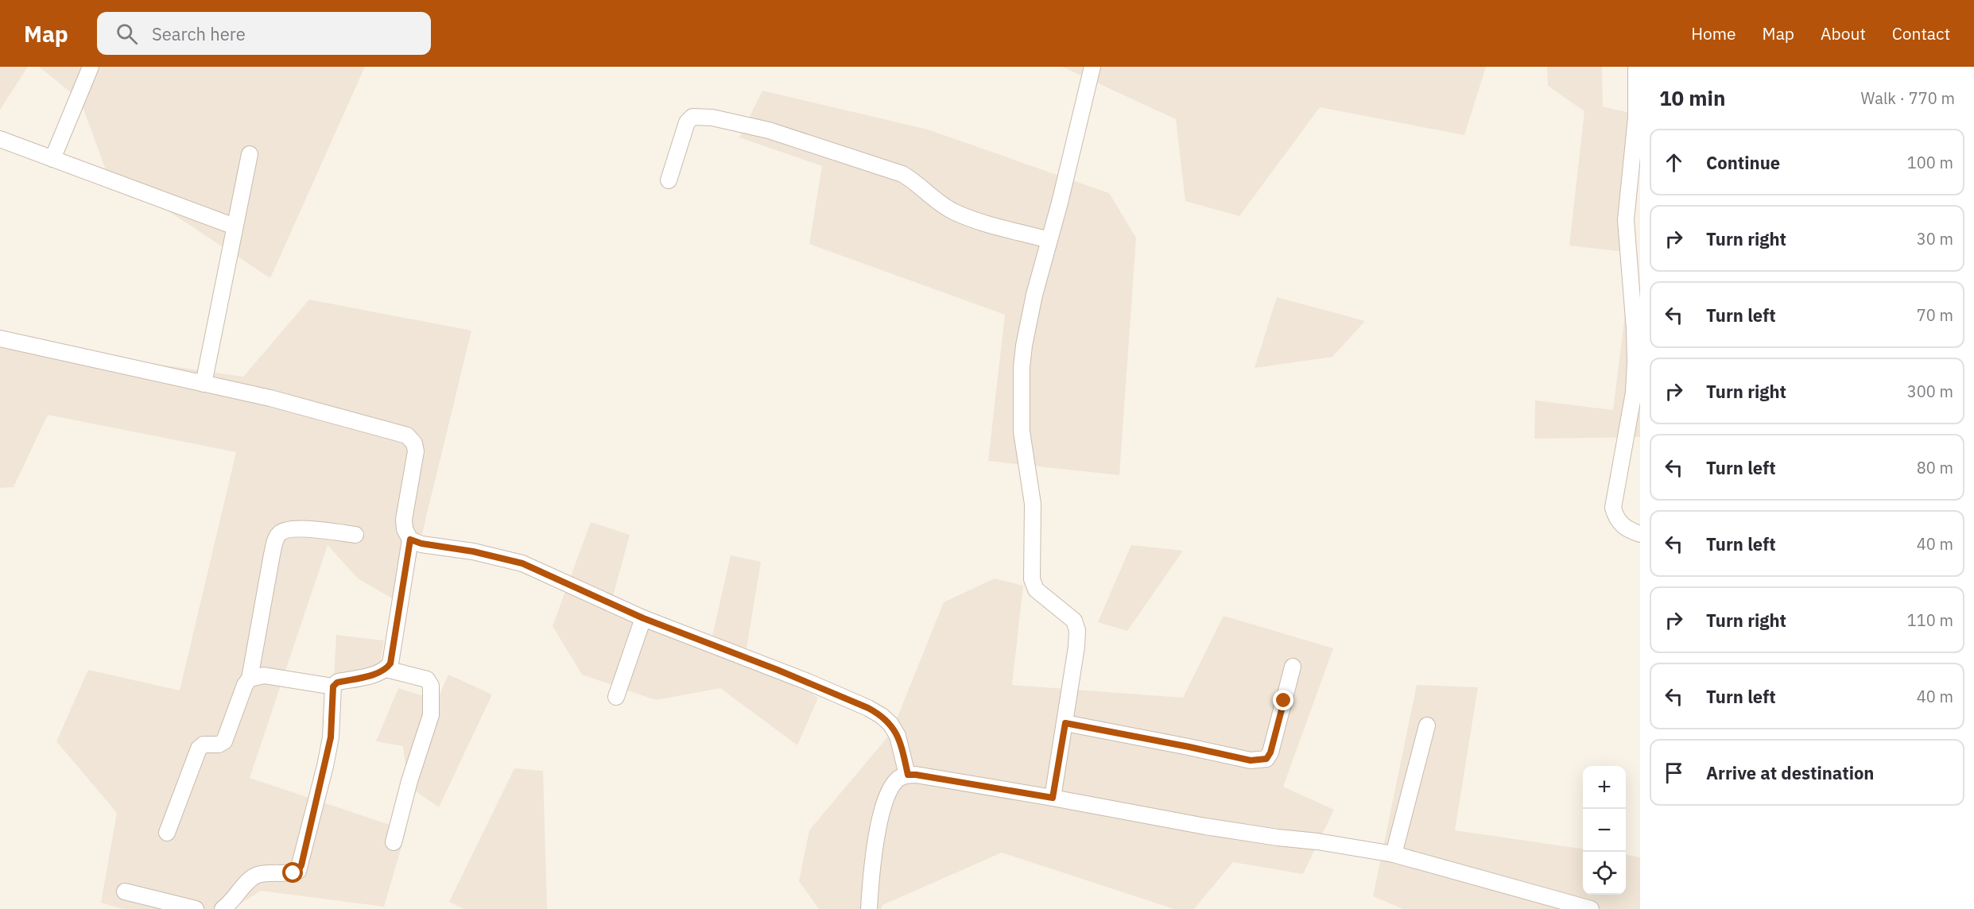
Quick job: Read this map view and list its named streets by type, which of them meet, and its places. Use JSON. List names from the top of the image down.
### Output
{
  "page": {
    "header": "Map",
    "search": "Search here",
    "nav": [
      "Home",
      "Map",
      "About",
      "Contact"
    ],
    "heading": ["10 min", "Walk · 770 m"],
    "list": [
      ["Continue", "100 m"],
      ["Turn right", "30 m"],
      ["Turn left", "70 m"],
      ["Turn right", "300 m"],
      ["Turn left", "80 m"],
      ["Turn left", "40 m"],
      ["Turn right", "110 m"],
      ["Turn left", "40 m"],
      "Arrive at destination"
    ],
    "map_buttons": ["+", "−"]
  }
}
